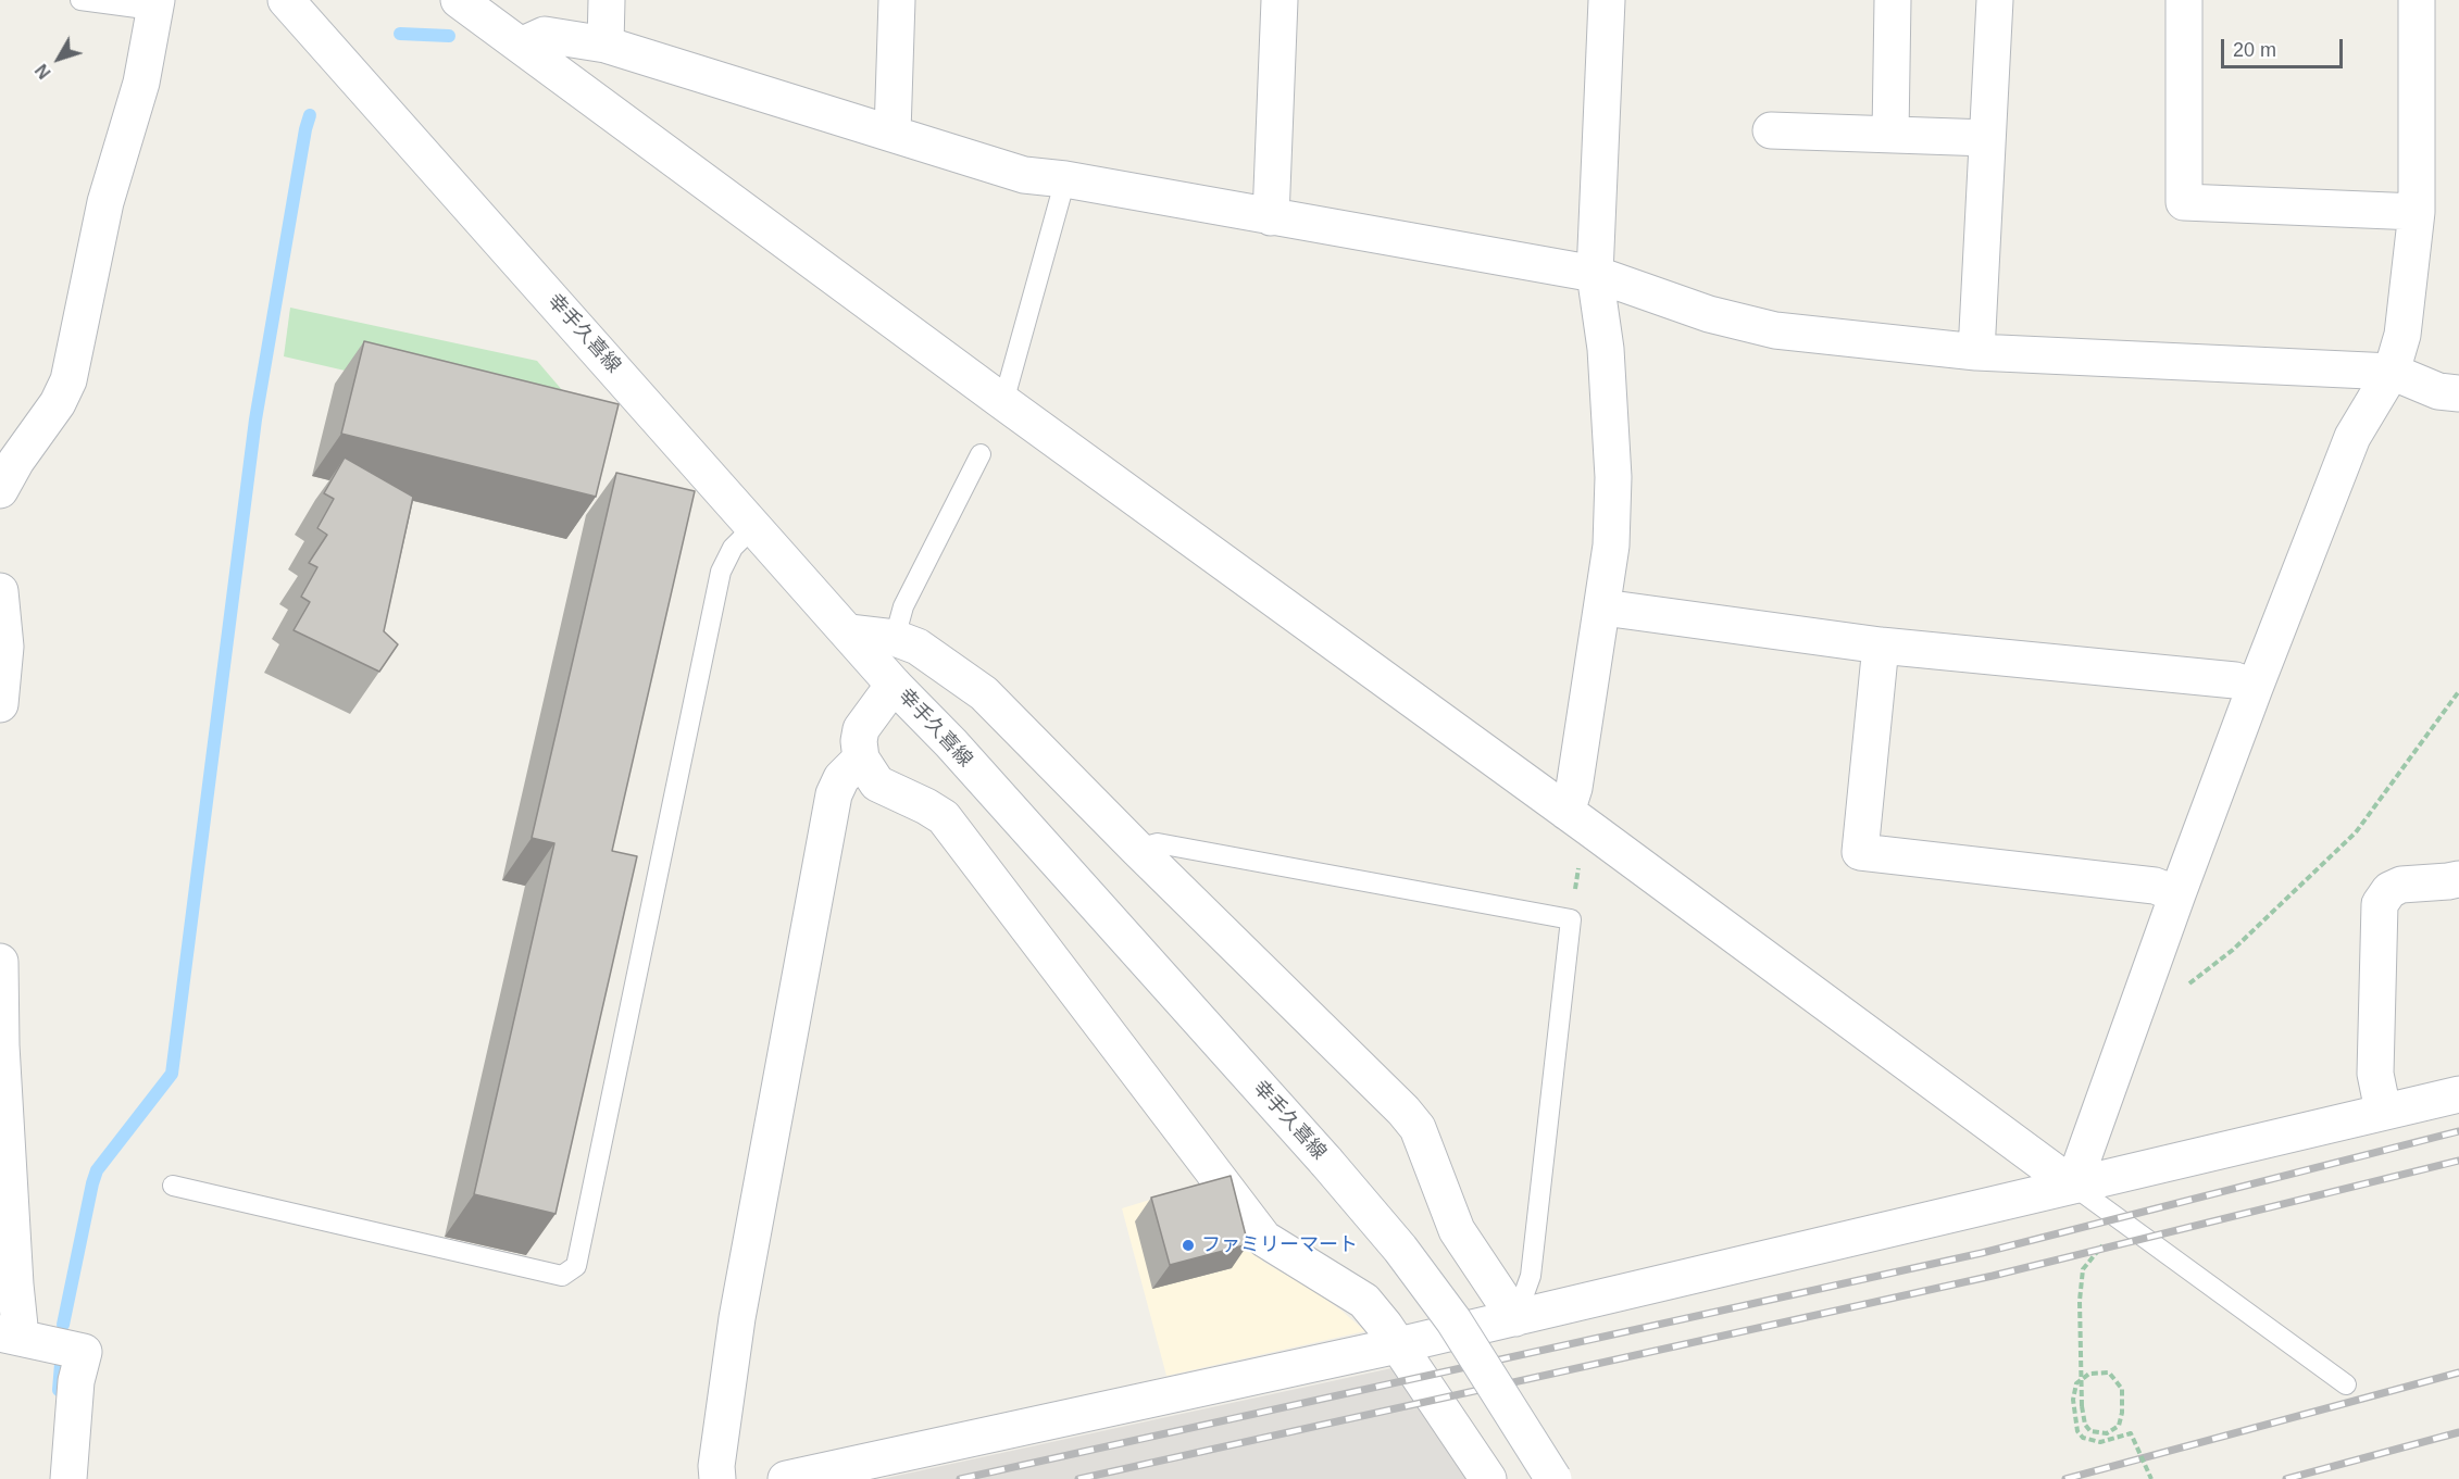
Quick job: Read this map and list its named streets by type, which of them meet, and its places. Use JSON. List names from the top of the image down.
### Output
{
  "streets": {
    "street": ["幸手久喜線"]
  },
  "places": ["ファミリーマート"],
  "scale_bar": "20 m",
  "north": "bottom left"
}
